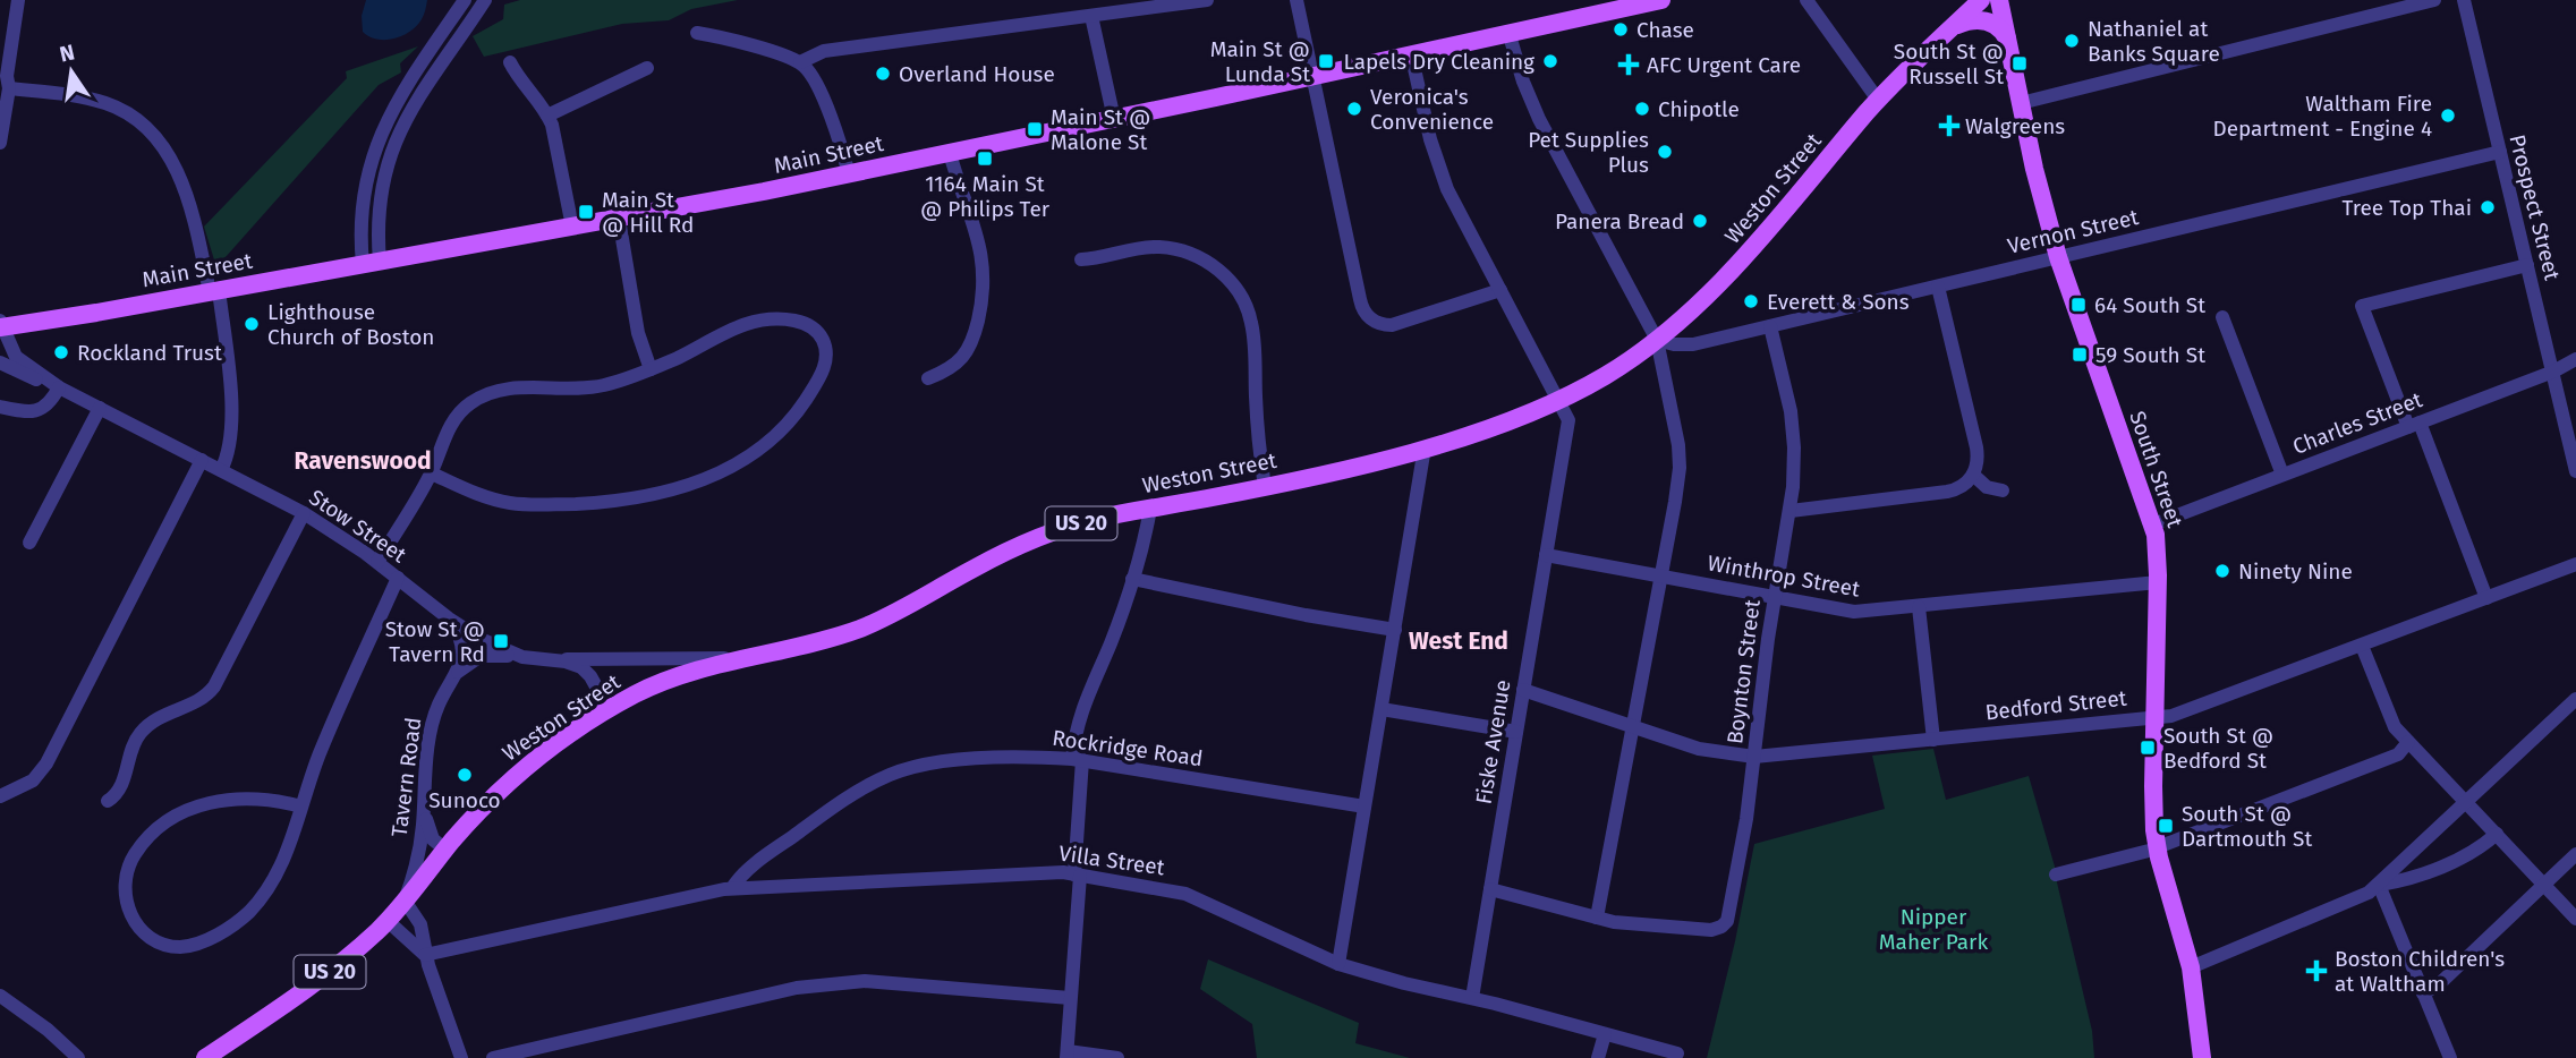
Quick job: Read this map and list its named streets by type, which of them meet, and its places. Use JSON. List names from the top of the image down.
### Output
{
  "streets": {
    "main road": [
      "Main Street",
      "Weston Street",
      "South Street",
      "US 20"
    ],
    "street": [
      "Prospect Street",
      "Vernon Street",
      "Charles Street",
      "Stow Street",
      "Winthrop Street",
      "Boynton Street",
      "Bedford Street",
      "Fiske Avenue",
      "Rockridge Road",
      "Tavern Road",
      "Villa Street"
    ]
  },
  "crossings": [
    ["Main Street", "Stow Street"],
    ["Main Street", "Fiske Avenue"],
    ["Weston Street", "Vernon Street"],
    ["Weston Street", "Stow Street"],
    ["Weston Street", "Fiske Avenue"],
    ["Weston Street", "Tavern Road"],
    ["Prospect Street", "Vernon Street"],
    ["Prospect Street", "Charles Street"],
    ["Vernon Street", "South Street"],
    ["Vernon Street", "Boynton Street"],
    ["Charles Street", "South Street"],
    ["South Street", "Winthrop Street"],
    ["South Street", "Bedford Street"],
    ["Stow Street", "Tavern Road"],
    ["Winthrop Street", "Boynton Street"],
    ["Winthrop Street", "Fiske Avenue"],
    ["Boynton Street", "Bedford Street"],
    ["Bedford Street", "Fiske Avenue"],
    ["Fiske Avenue", "Villa Street"],
    ["Rockridge Road", "Villa Street"]
  ],
  "districts": ["Ravenswood", "West End"],
  "parks": ["Nipper Maher Park"],
  "places": {
    "other": [
      "Chase",
      "Nathaniel at Banks Square",
      "Lapels Dry Cleaning",
      "Overland House",
      "Veronica's Convenience",
      "Chipotle",
      "Waltham Fire Department - Engine 4",
      "Pet Supplies Plus",
      "Tree Top Thai",
      "Panera Bread",
      "Everett & Sons",
      "Lighthouse Church of Boston",
      "Rockland Trust",
      "Ninety Nine",
      "Sunoco"
    ],
    "transit": [
      "Main St @ Lunda St",
      "South St @ Russell St",
      "Main St @ Malone St",
      "1164 Main St @ Philips Ter",
      "Main St @ Hill Rd",
      "64 South St",
      "59 South St",
      "Stow St @ Tavern Rd",
      "South St @ Bedford St",
      "South St @ Dartmouth St"
    ],
    "health": ["AFC Urgent Care", "Walgreens", "Boston Children's at Waltham"]
  },
  "north": "top"
}
